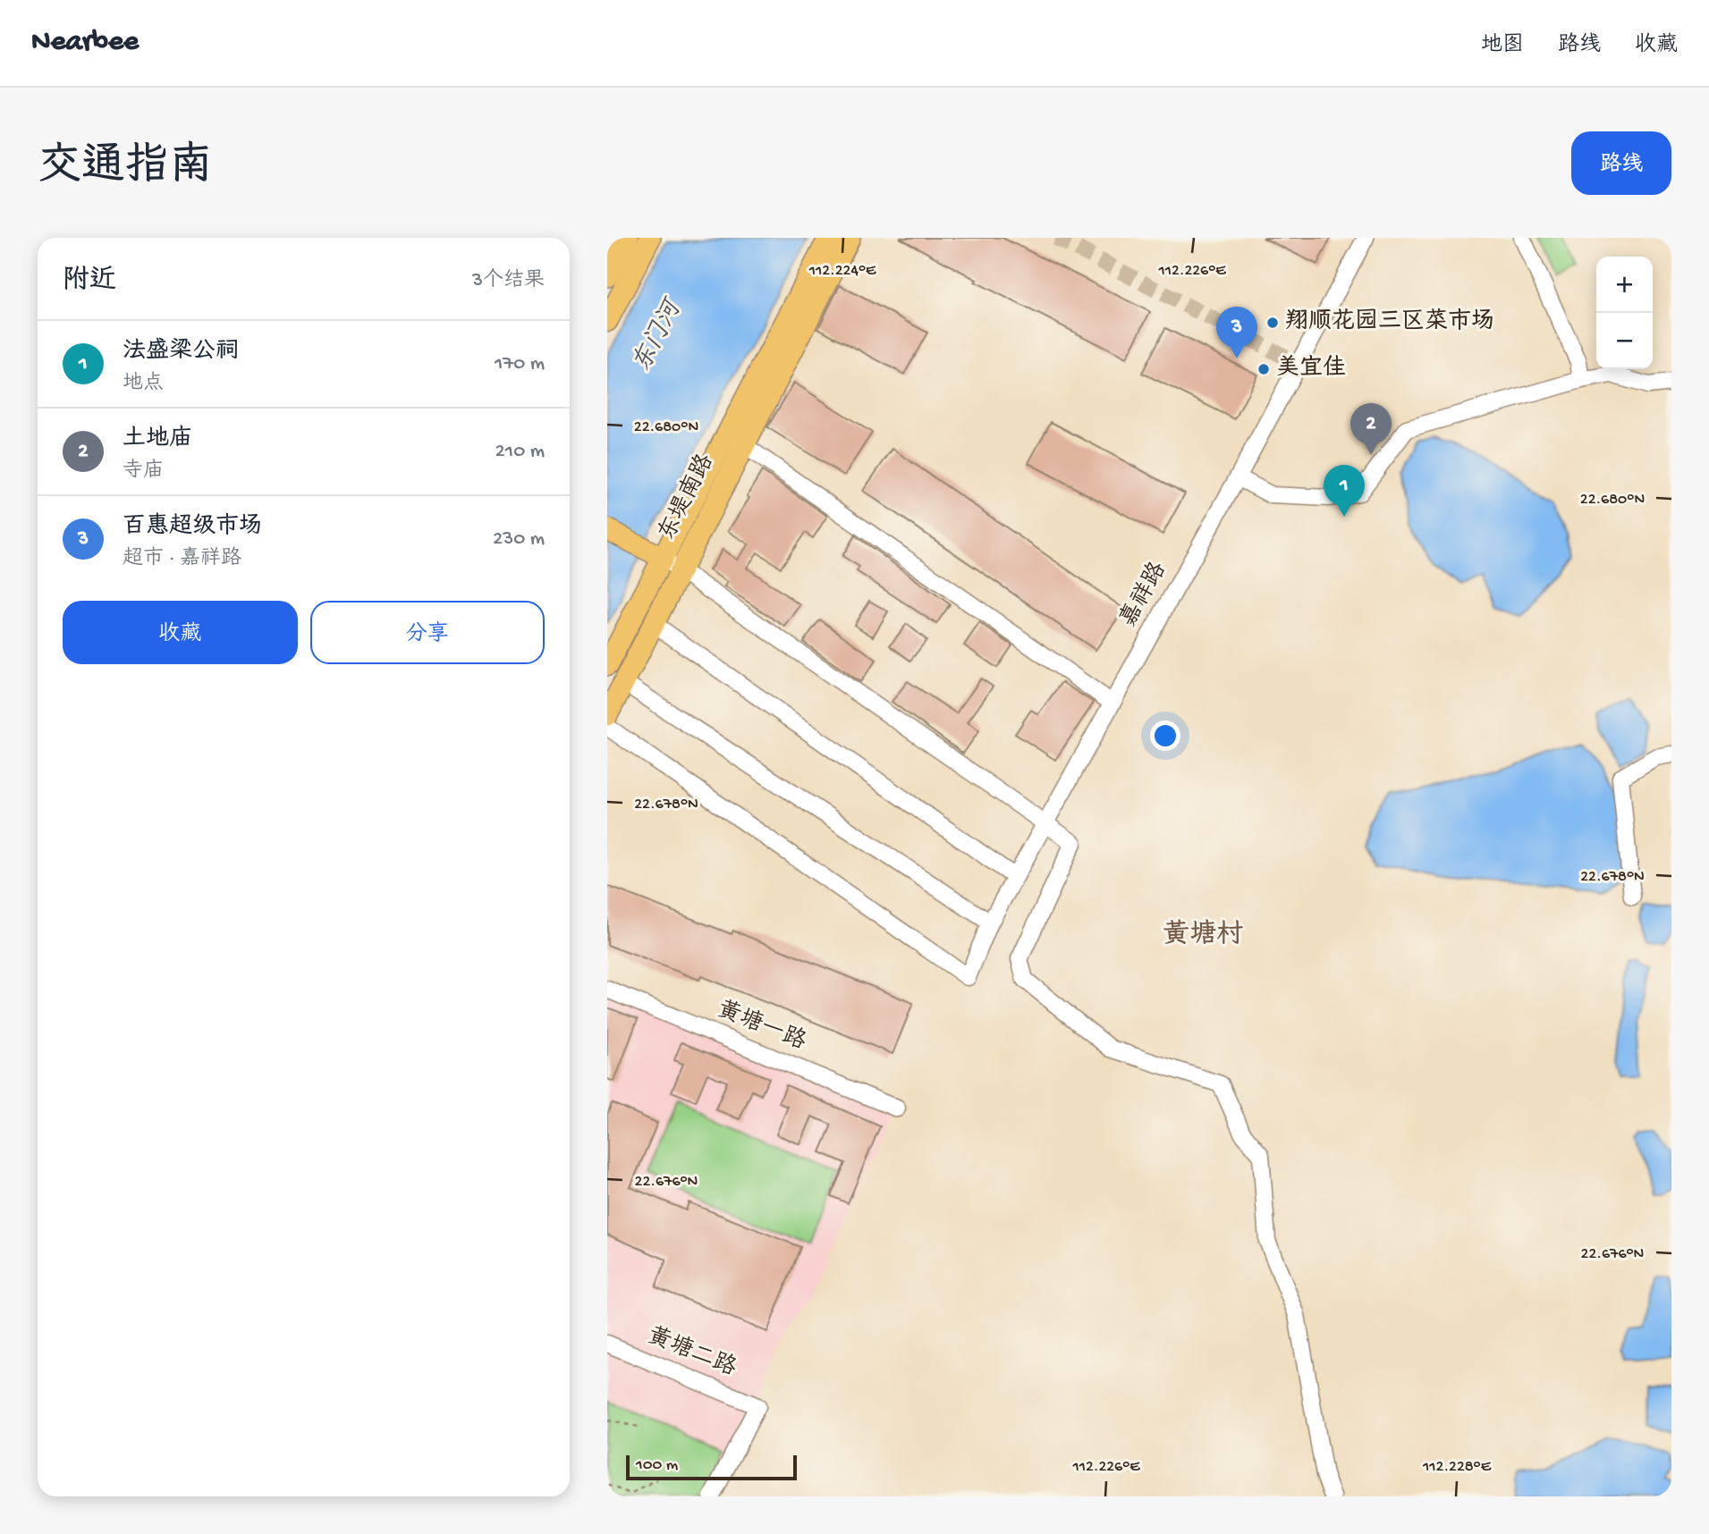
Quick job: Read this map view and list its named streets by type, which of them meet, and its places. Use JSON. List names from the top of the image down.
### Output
{
  "streets": {
    "main road": ["东堤南路"],
    "street": ["嘉祥路", "黄塘一路", "黄塘二路"]
  },
  "districts": ["黄塘村"],
  "water": ["东门河"],
  "places": ["翔顺花园三区菜市场", "美宜佳"],
  "scale_bar": "100 m",
  "page": {
    "header": "Nearbee",
    "nav": ["地图", "路线", "收藏"],
    "title": "交通指南",
    "buttons": [
      "路线",
      ["收藏", "分享"]
    ],
    "heading": ["附近", "3个结果"],
    "map_buttons": ["+", "−"],
    "pins": ["3", "2", "1"],
    "list": [
      {
        "mark": "1",
        "name": "法盛梁公祠",
        "note": "地点",
        "value": "170 m"
      },
      {
        "mark": "2",
        "name": "土地庙",
        "note": "寺庙",
        "value": "210 m"
      },
      {
        "mark": "3",
        "name": "百惠超级市场",
        "note": "超市 · 嘉祥路",
        "value": "230 m"
      }
    ],
    "scale": "100 m"
  },
  "coordinates": [
    "112.224°E",
    "112.226°E",
    "22.680°N",
    "22.678°N",
    "22.676°N",
    "112.228°E"
  ]
}
